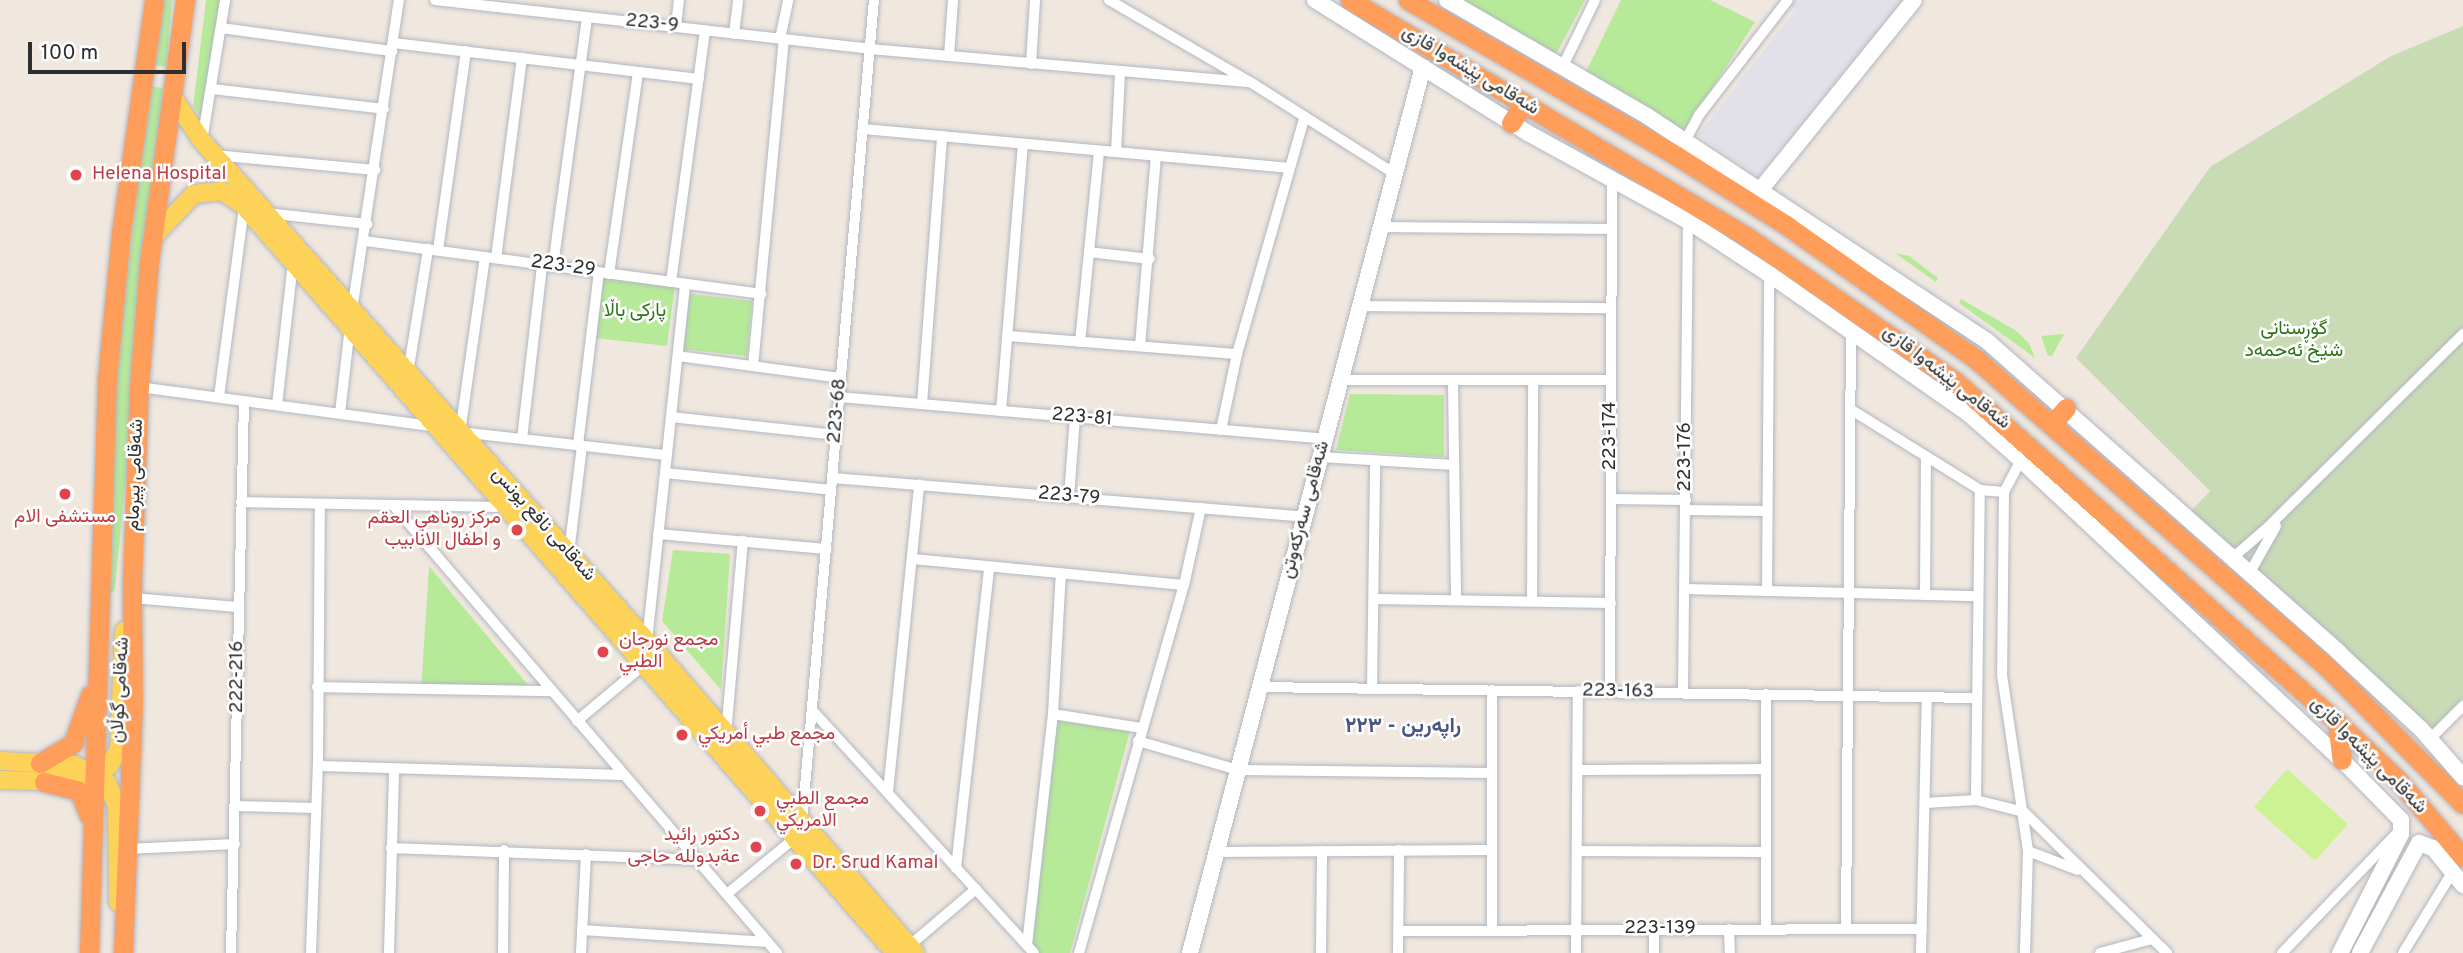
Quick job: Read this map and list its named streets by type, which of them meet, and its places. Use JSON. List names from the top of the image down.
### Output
{
  "streets": {
    "highway": ["شەقامی پێشەوا قازی", "شەقامی پیرمام"],
    "main road": ["شەقامی نافع یونس", "شەقامی گوڵان"],
    "street": [
      "223-9",
      "223-29",
      "223-68",
      "223-81",
      "223-174",
      "223-176",
      "223-79",
      "شەقامی سەرکەوتن",
      "222-216",
      "223-163",
      "223-139"
    ]
  },
  "crossings": [
    ["223-9", "223-68"],
    ["223-68", "223-81"],
    ["223-68", "223-79"],
    ["223-68", "شەقامی نافع یونس"],
    ["223-81", "شەقامی سەرکەوتن"],
    ["223-174", "223-163"],
    ["223-176", "223-163"],
    ["شەقامی پیرمام", "شەقامی نافع یونس"],
    ["شەقامی پیرمام", "شەقامی گوڵان"],
    ["223-79", "شەقامی سەرکەوتن"],
    ["شەقامی سەرکەوتن", "223-163"]
  ],
  "districts": ["راپەرین - ٢٢٣"],
  "parks": ["پارکی باڵا", "گۆڕستانی شێخ ئەحمەد"],
  "places": [
    "Helena Hospital",
    "مستشفى الام",
    "مركز روناهي العقم و اطفال الانابيب",
    "مجمع نورجان الطبي",
    "مجمع طبي أمریکي",
    "مجمع الطبي الامريكي",
    "دكتور رائيد عةبدولله حاجى",
    "Dr. Srud Kamal"
  ],
  "scale_bar": "100 m"
}
